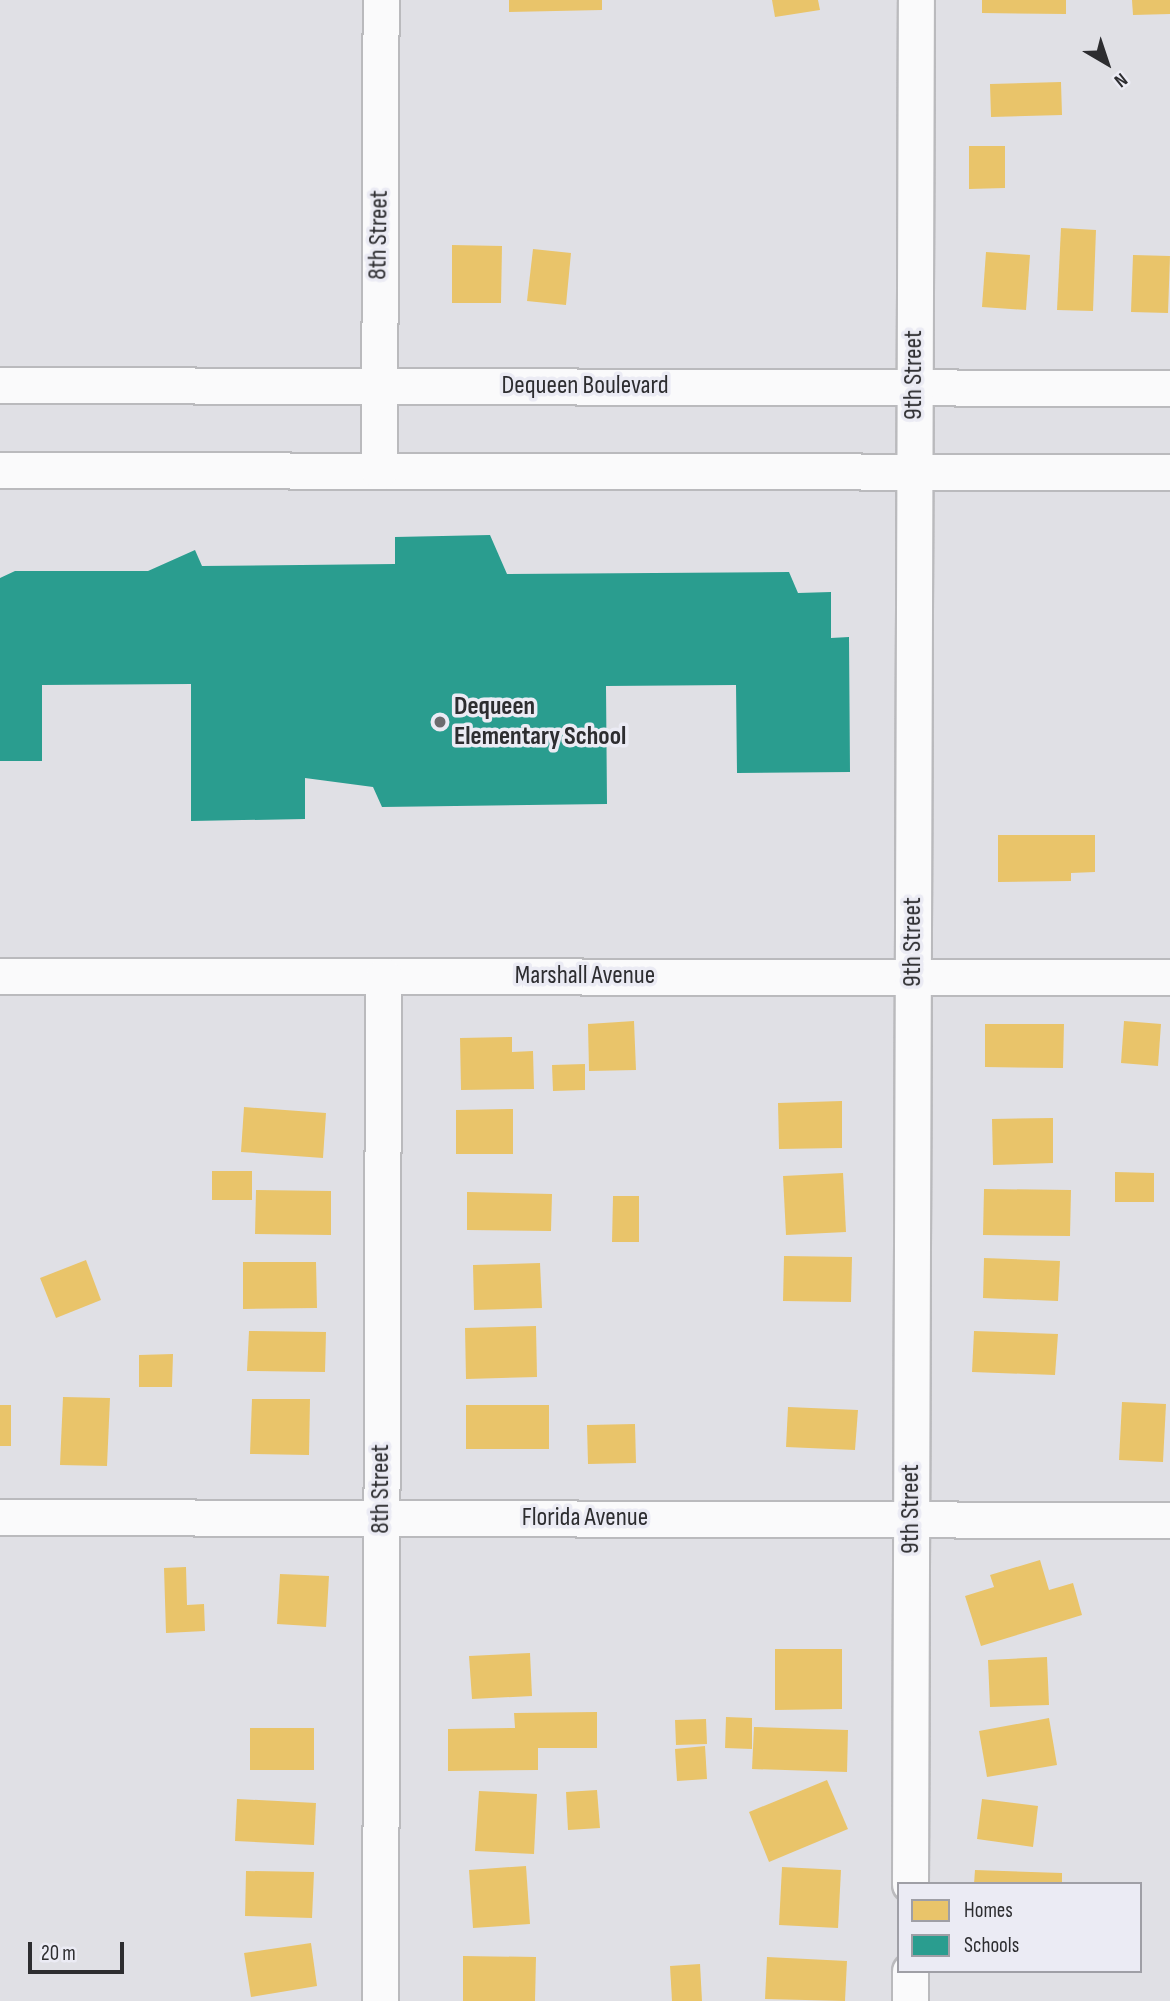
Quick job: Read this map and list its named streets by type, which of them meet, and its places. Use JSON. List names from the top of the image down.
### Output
{
  "streets": {
    "street": [
      "8th Street",
      "9th Street",
      "Dequeen Boulevard",
      "Marshall Avenue",
      "Florida Avenue"
    ]
  },
  "crossings": [
    ["8th Street", "Dequeen Boulevard"],
    ["8th Street", "Marshall Avenue"],
    ["8th Street", "Florida Avenue"],
    ["9th Street", "Dequeen Boulevard"],
    ["9th Street", "Marshall Avenue"],
    ["9th Street", "Florida Avenue"]
  ],
  "places": ["Dequeen Elementary School"],
  "legend": ["Homes", "Schools"],
  "scale_bar": "20 m",
  "north": "bottom right"
}
